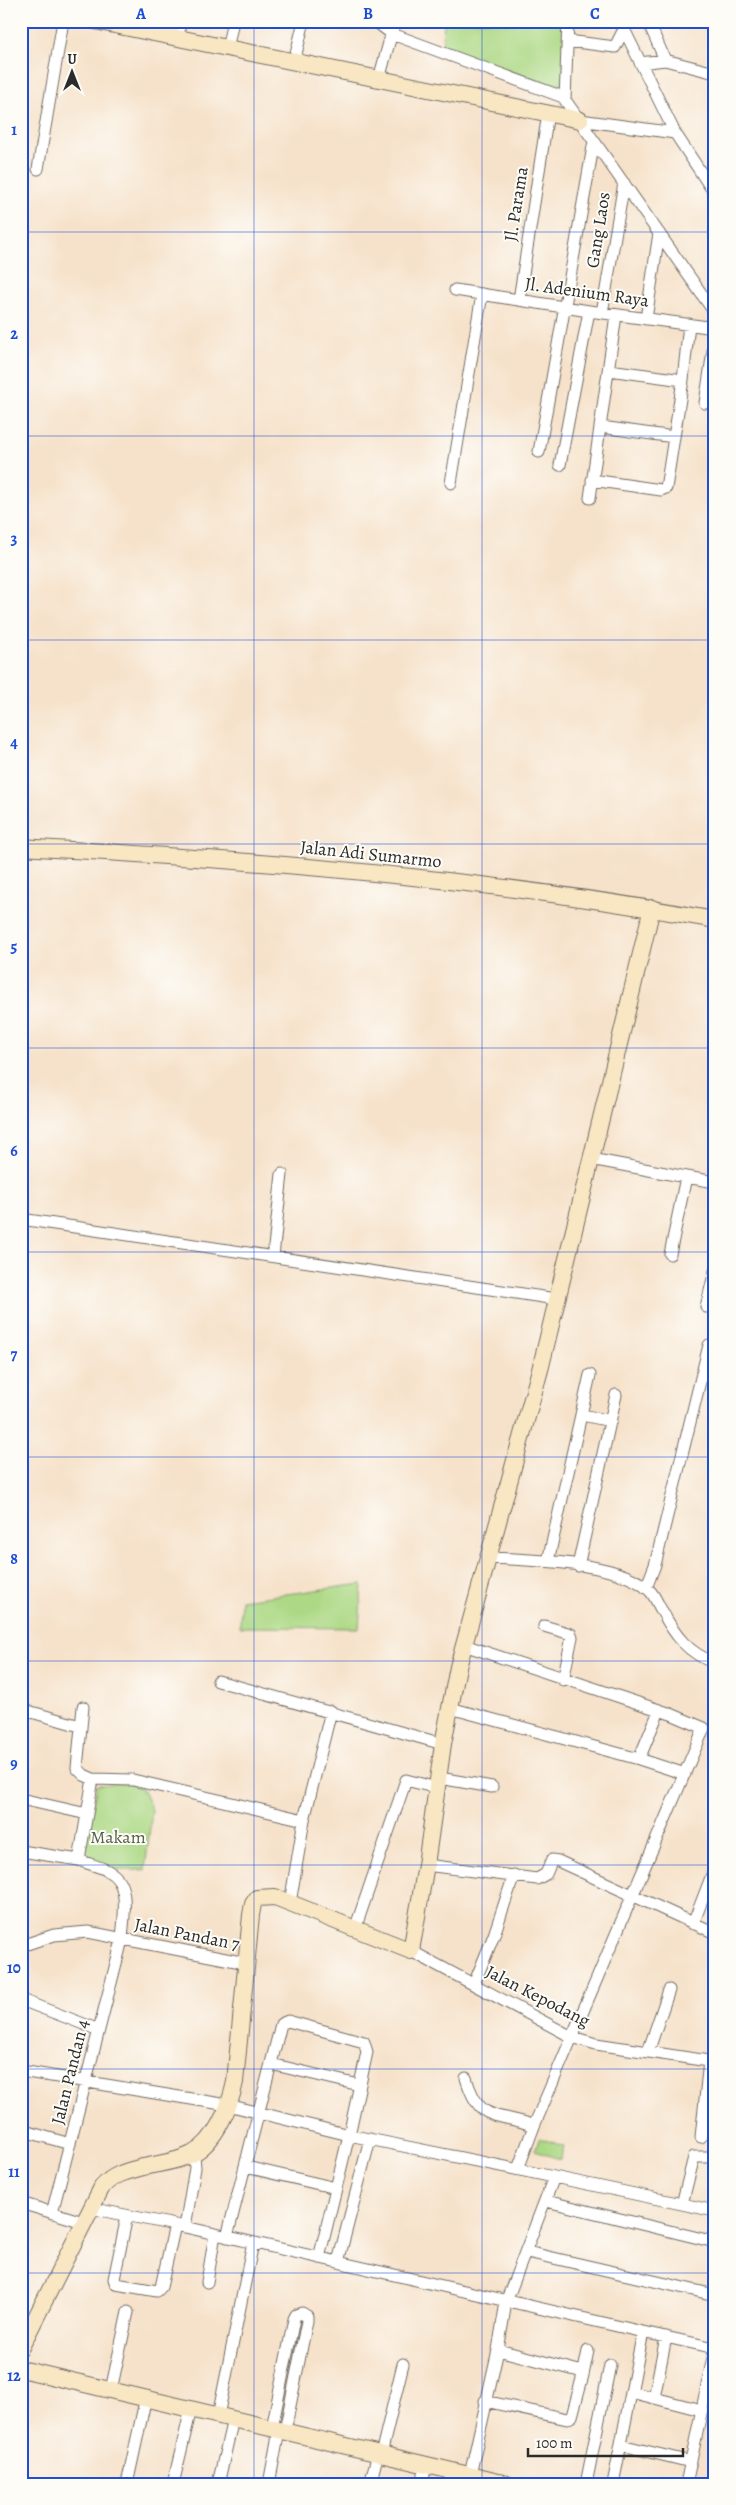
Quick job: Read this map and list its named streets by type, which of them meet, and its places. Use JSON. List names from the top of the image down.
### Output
{
  "streets": {
    "street": [
      "Jl. Parama",
      "Gang Laos",
      "Jl. Adenium Raya",
      "Jalan Adi Sumarmo",
      "Jalan Pandan 7",
      "Jalan Kepodang",
      "Jalan Pandan 4"
    ]
  },
  "crossings": [
    ["Jl. Parama", "Jl. Adenium Raya"],
    ["Gang Laos", "Jl. Adenium Raya"],
    ["Jalan Pandan 7", "Jalan Pandan 4"]
  ],
  "parks": ["Makam"],
  "scale_bar": "100 m",
  "north": "top",
  "grid": {
    "columns": ["A", "B", "C"],
    "rows": [
      "1",
      "2",
      "3",
      "4",
      "5",
      "6",
      "7",
      "8",
      "9",
      "10",
      "11",
      "12"
    ]
  }
}
